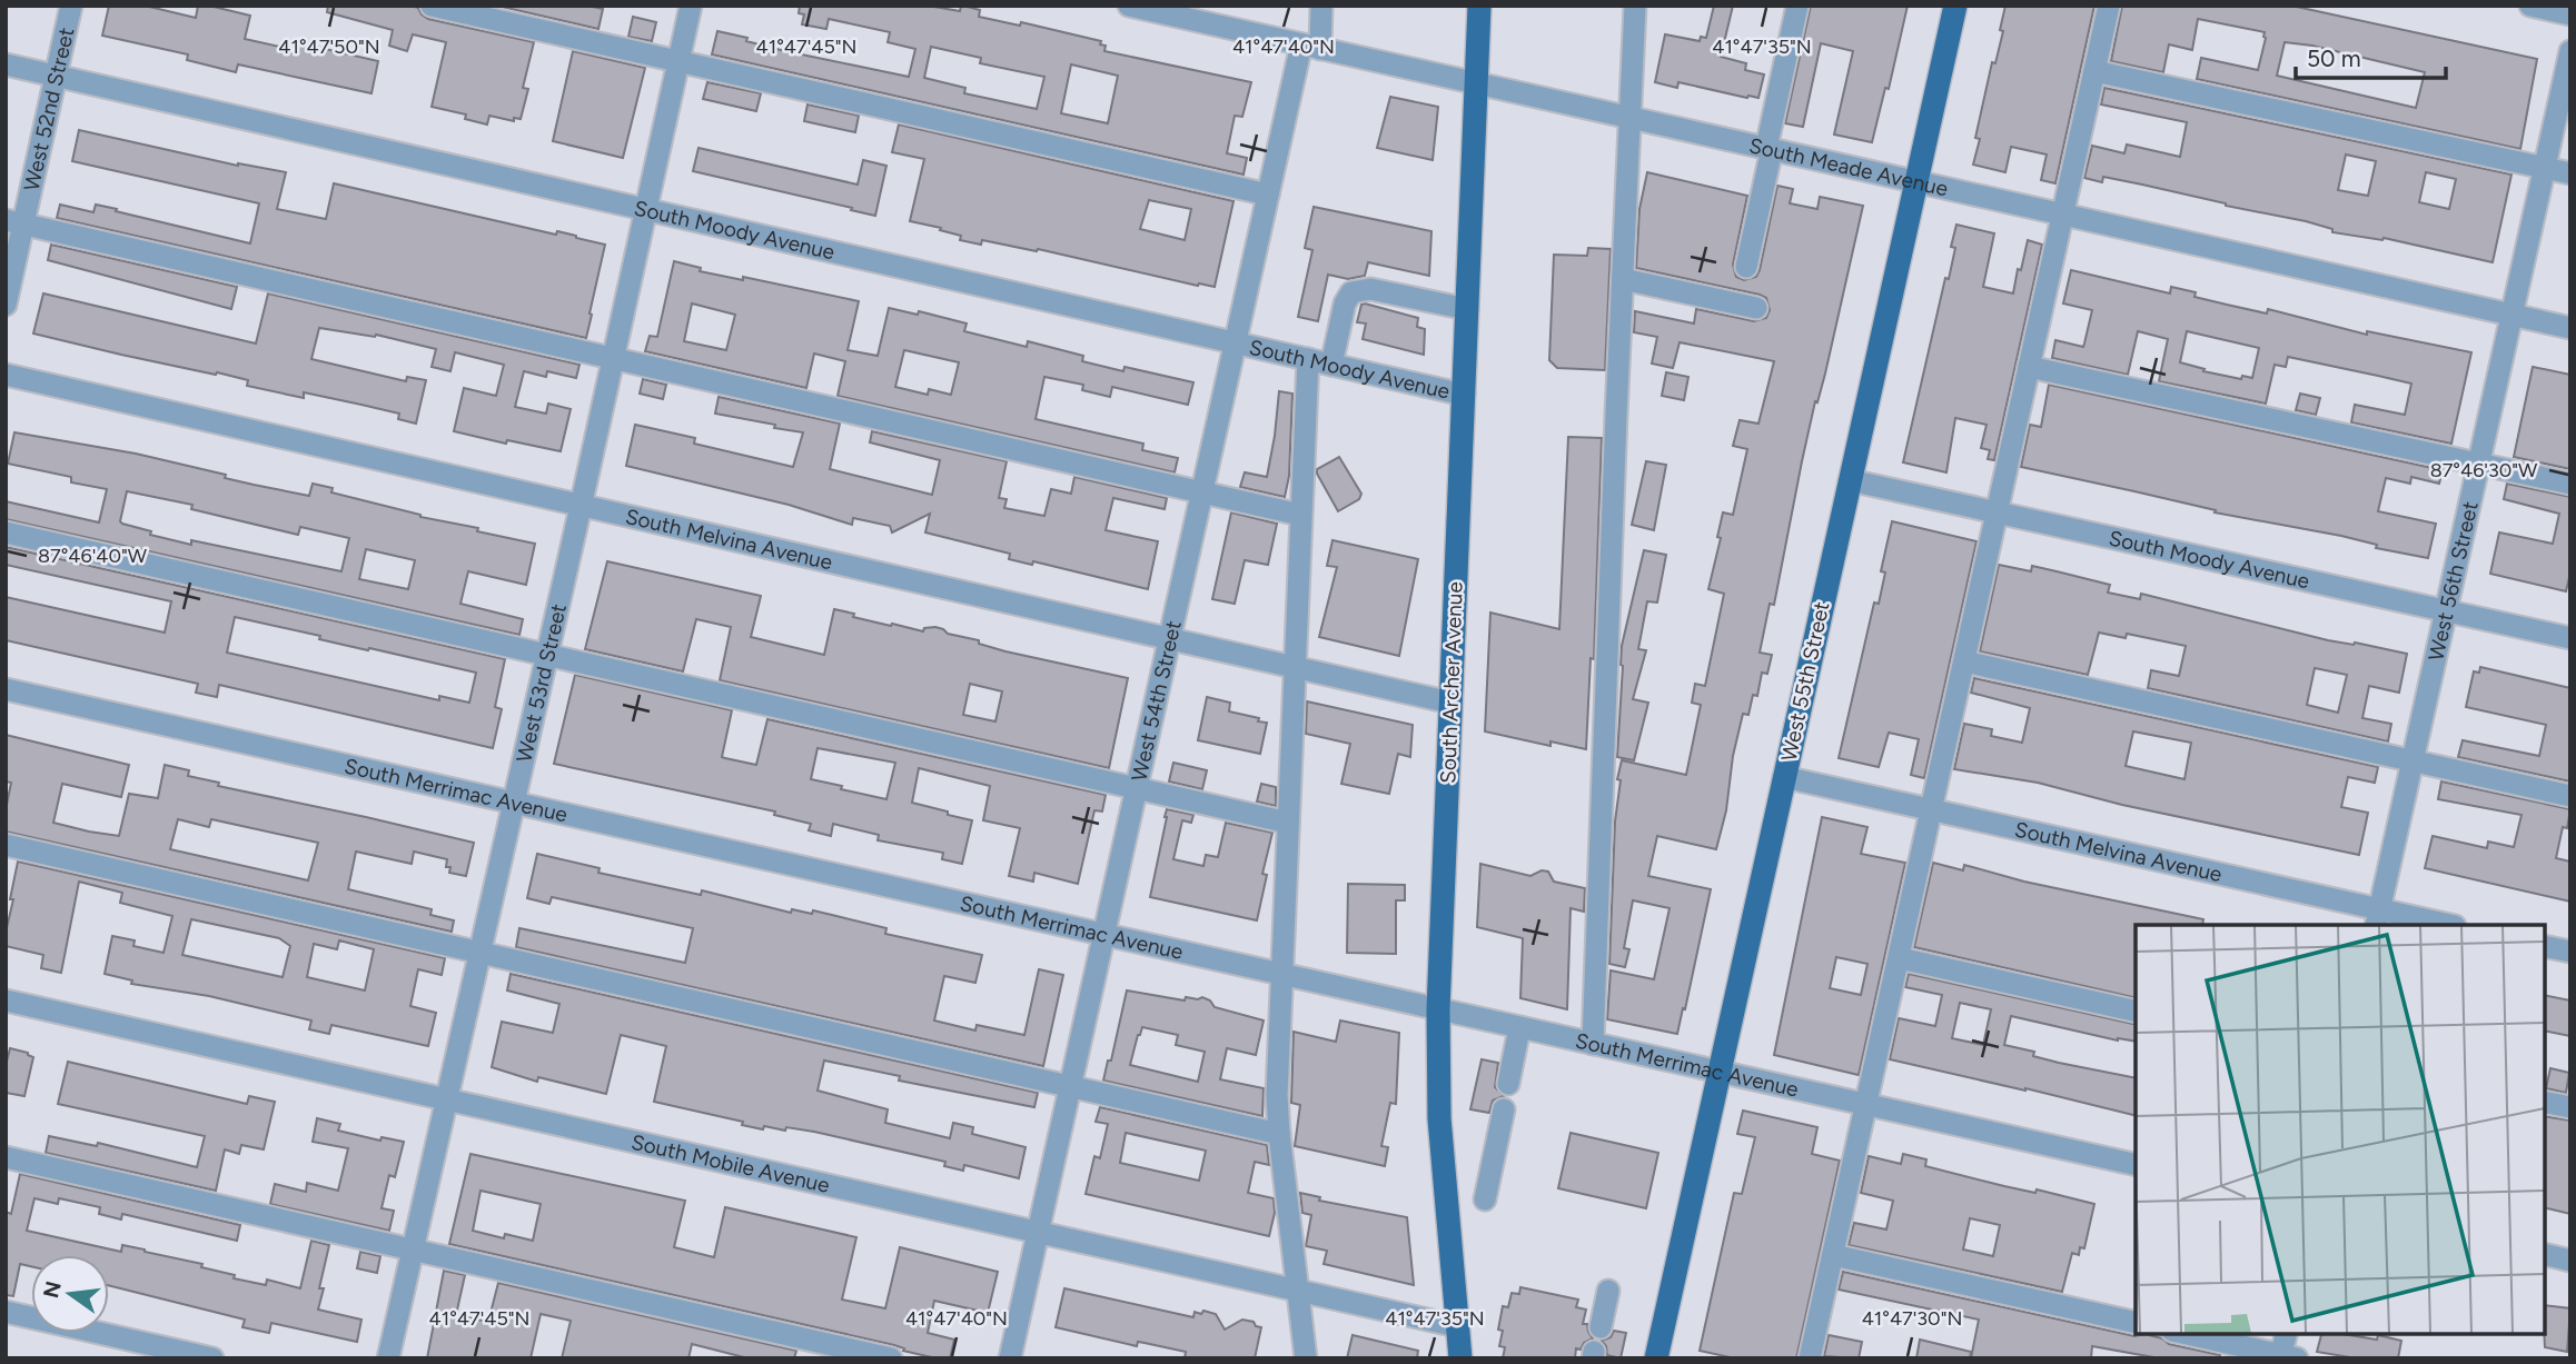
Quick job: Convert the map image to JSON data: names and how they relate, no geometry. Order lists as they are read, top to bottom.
{
  "streets": {
    "main road": ["West 55th Street", "South Archer Avenue"],
    "street": [
      "West 52nd Street",
      "South Meade Avenue",
      "South Moody Avenue",
      "South Melvina Avenue",
      "West 56th Street",
      "West 53rd Street",
      "West 54th Street",
      "South Merrimac Avenue",
      "South Mobile Avenue"
    ]
  },
  "crossings": [
    ["West 52nd Street", "South Moody Avenue"],
    ["South Meade Avenue", "West 56th Street"],
    ["South Meade Avenue", "West 55th Street"],
    ["South Meade Avenue", "South Archer Avenue"],
    ["South Meade Avenue", "West 54th Street"],
    ["South Moody Avenue", "West 56th Street"],
    ["South Moody Avenue", "West 55th Street"],
    ["South Moody Avenue", "West 53rd Street"],
    ["South Moody Avenue", "South Archer Avenue"],
    ["South Moody Avenue", "West 54th Street"],
    ["South Melvina Avenue", "West 56th Street"],
    ["South Melvina Avenue", "West 55th Street"],
    ["South Melvina Avenue", "West 53rd Street"],
    ["South Melvina Avenue", "South Archer Avenue"],
    ["South Melvina Avenue", "West 54th Street"],
    ["West 55th Street", "South Merrimac Avenue"],
    ["West 53rd Street", "South Merrimac Avenue"],
    ["West 53rd Street", "South Mobile Avenue"],
    ["South Archer Avenue", "South Merrimac Avenue"],
    ["South Archer Avenue", "South Mobile Avenue"],
    ["West 54th Street", "South Merrimac Avenue"],
    ["West 54th Street", "South Mobile Avenue"]
  ],
  "scale_bar": "50 m",
  "north": "left",
  "coordinates": [
    "41°47'50\"N",
    "41°47'45\"N",
    "41°47'40\"N",
    "41°47'35\"N",
    "87°46'30\"W",
    "87°46'40\"W",
    "41°47'30\"N"
  ]
}
